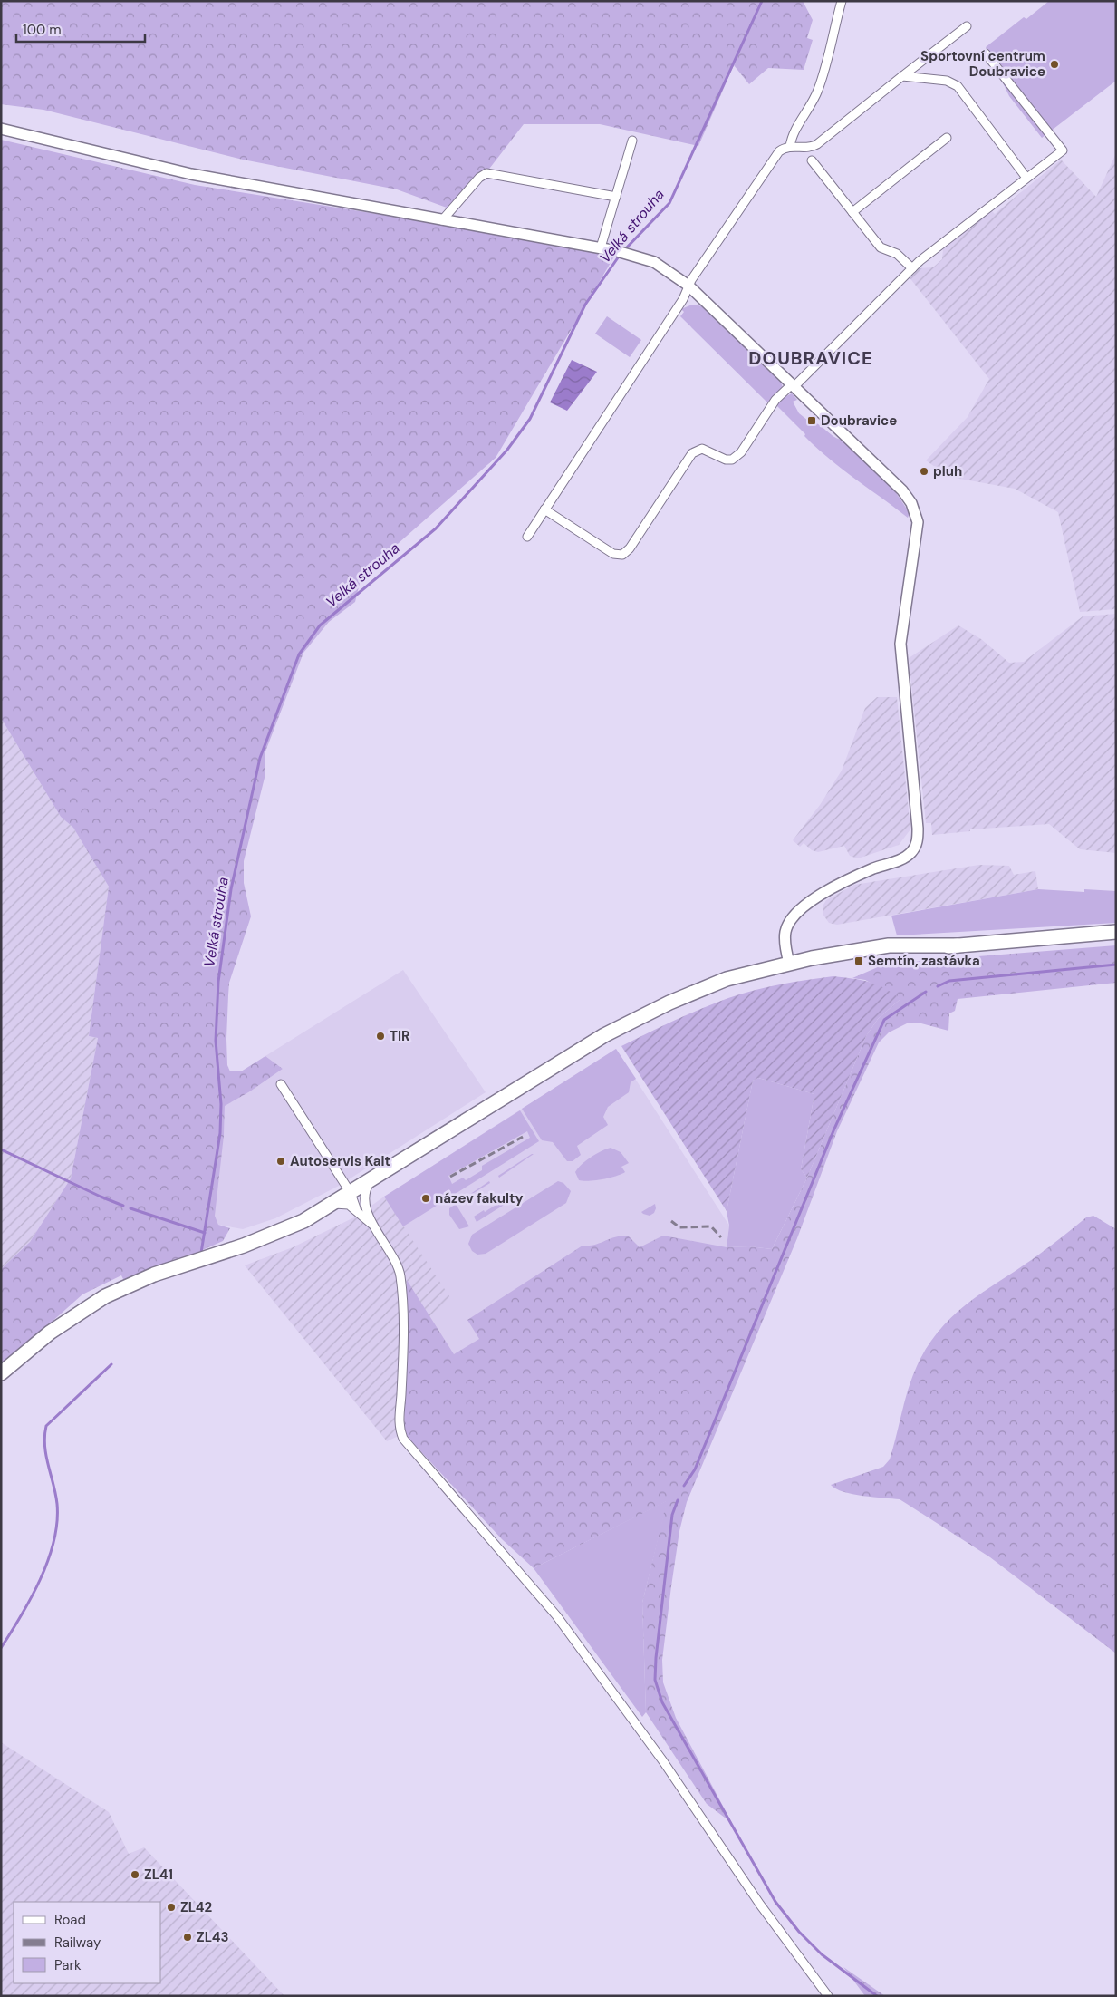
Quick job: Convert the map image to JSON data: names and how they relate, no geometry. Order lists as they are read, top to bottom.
{
  "districts": ["DOUBRAVICE"],
  "water": ["Velká strouha"],
  "places": {
    "other": [
      "Sportovní centrum Doubravice",
      "pluh",
      "TIR",
      "Autoservis Kalt",
      "název fakulty",
      "ZL41",
      "ZL42",
      "ZL43"
    ],
    "transit": ["Doubravice", "Semtín, zastávka"]
  },
  "legend": ["Road", "Railway", "Park"],
  "scale_bar": "100 m"
}
